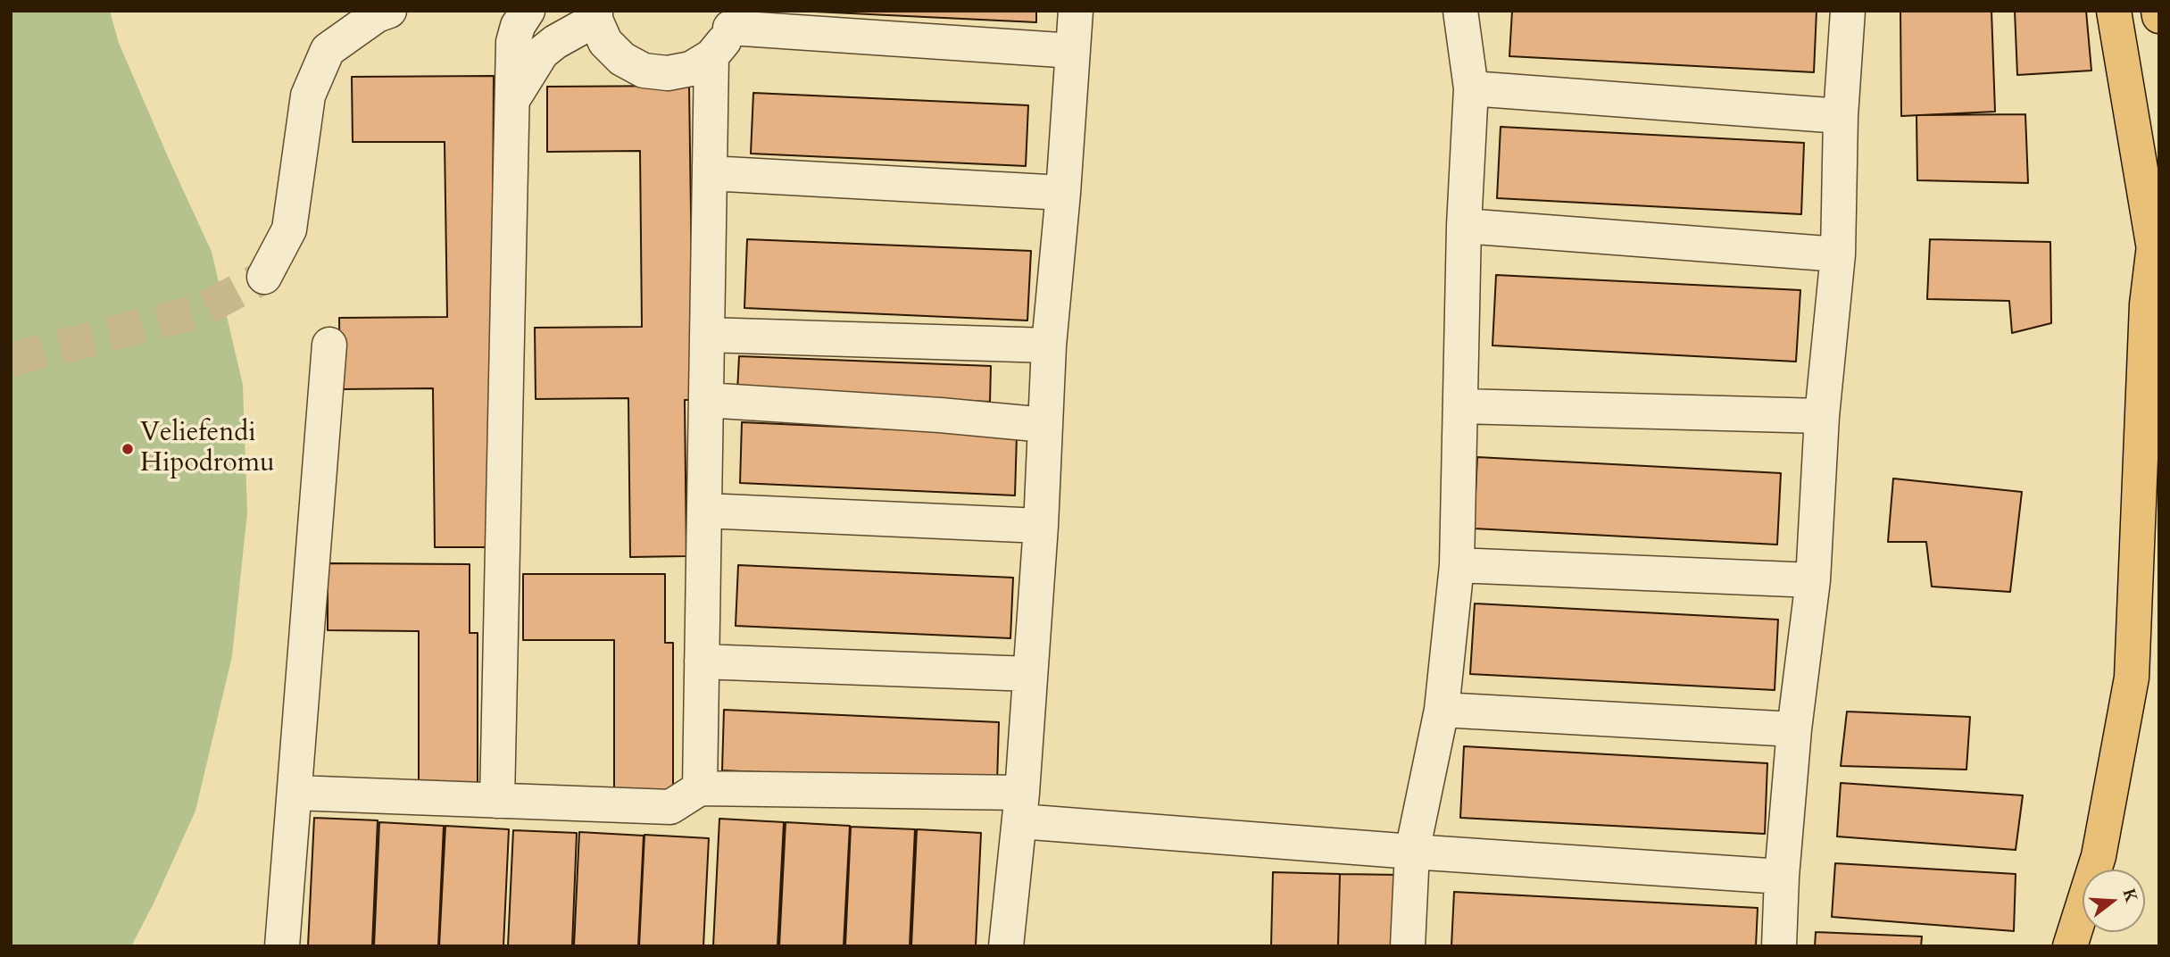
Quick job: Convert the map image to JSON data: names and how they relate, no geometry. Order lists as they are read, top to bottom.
{
  "places": ["Veliefendi Hipodromu"],
  "north": "right"
}
